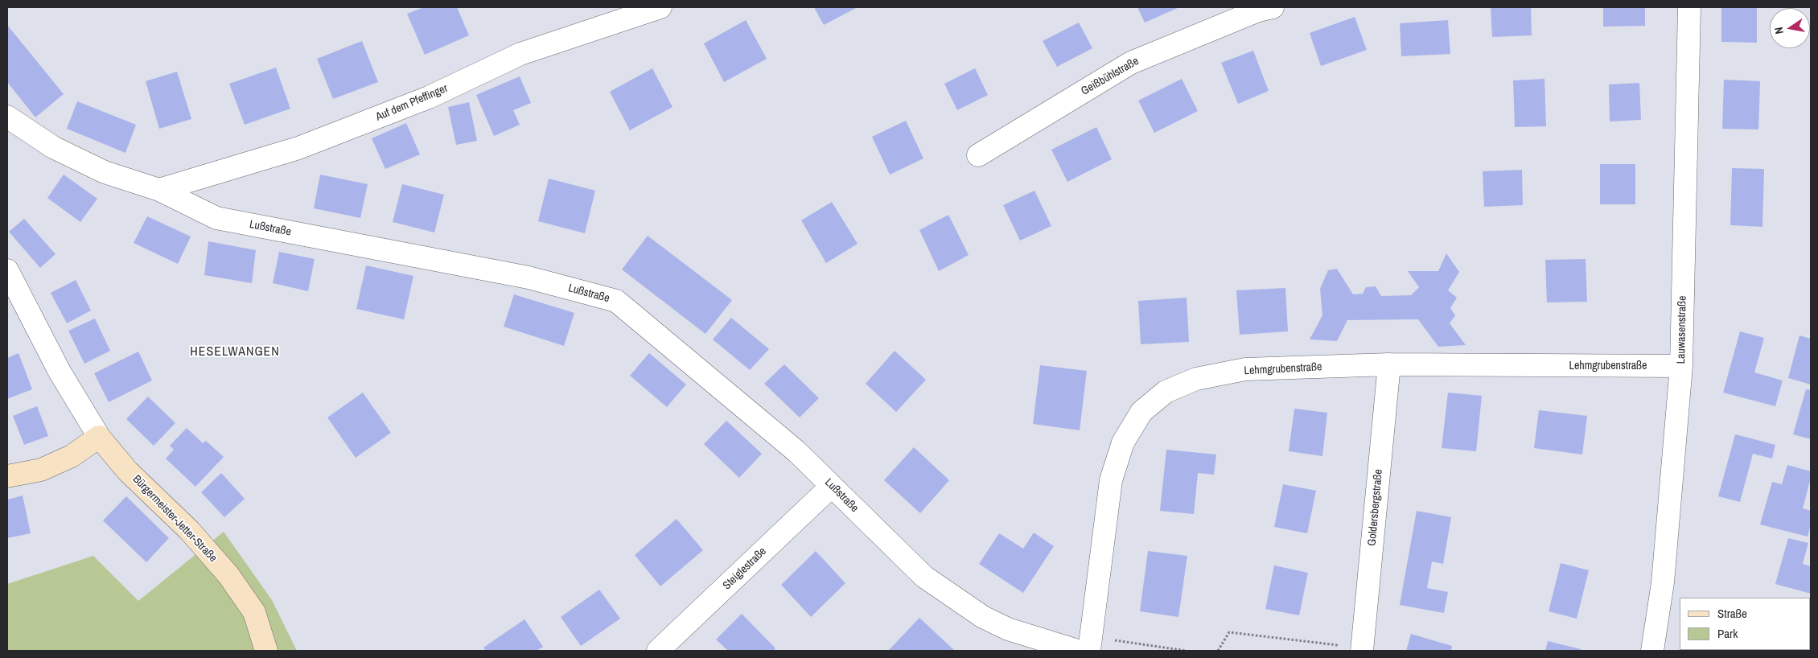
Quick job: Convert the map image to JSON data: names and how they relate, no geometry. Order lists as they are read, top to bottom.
{
  "streets": {
    "street": [
      "Geißbühlstraße",
      "Auf dem Pfeffinger",
      "Lußstraße",
      "Lauwasenstraße",
      "Lehmgrubenstraße",
      "Goldersbergstraße",
      "Bürgermeister-Jetter-Straße",
      "Steiglestraße"
    ]
  },
  "crossings": [
    ["Auf dem Pfeffinger", "Lußstraße"],
    ["Lußstraße", "Lehmgrubenstraße"],
    ["Lußstraße", "Steiglestraße"],
    ["Lauwasenstraße", "Lehmgrubenstraße"],
    ["Lehmgrubenstraße", "Goldersbergstraße"]
  ],
  "districts": ["HESELWANGEN"],
  "legend": ["Straße", "Park"],
  "north": "left"
}
